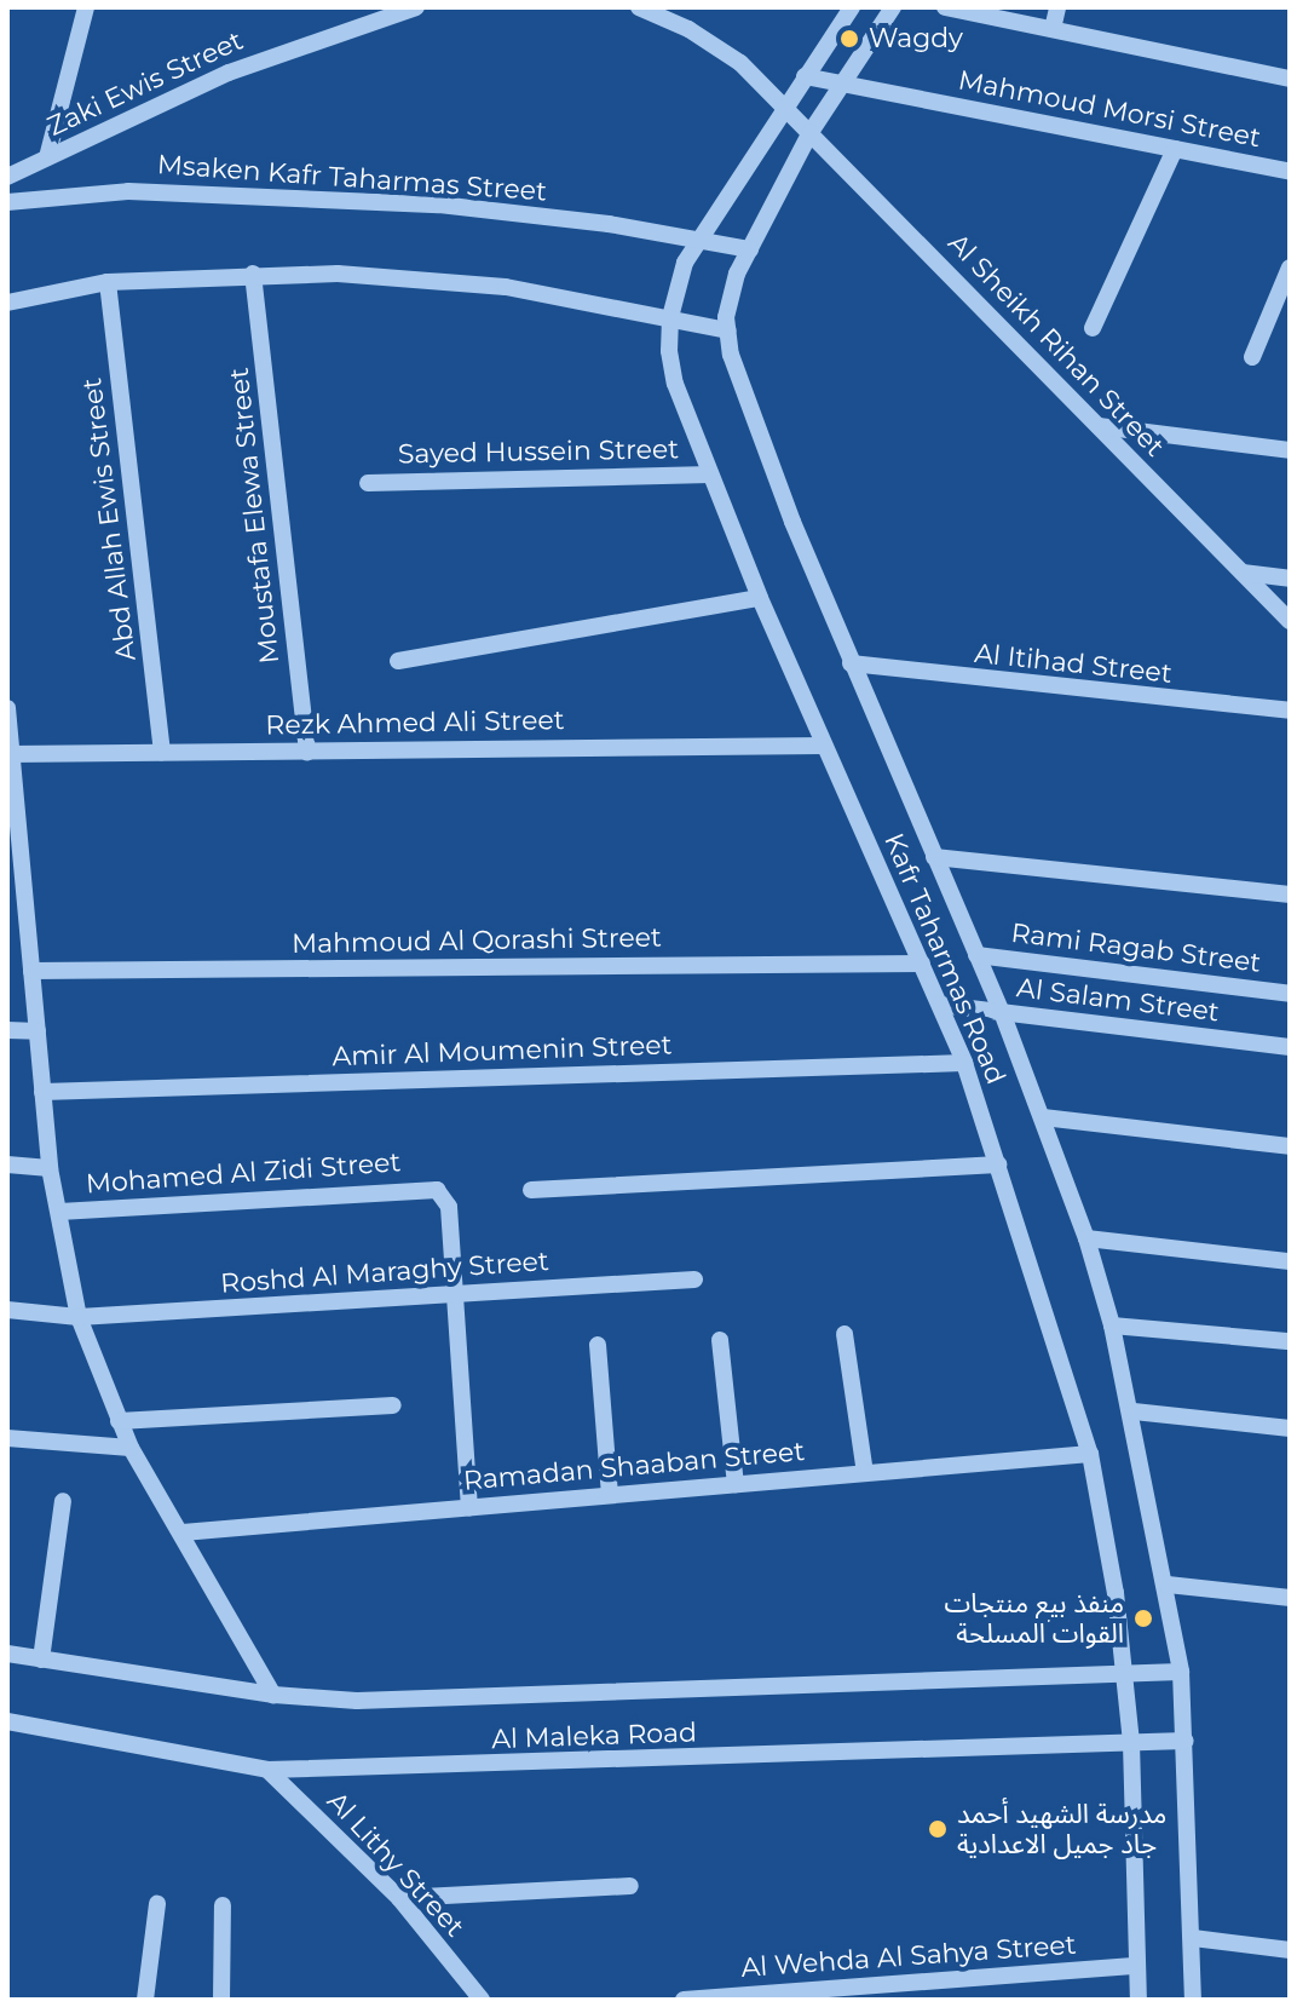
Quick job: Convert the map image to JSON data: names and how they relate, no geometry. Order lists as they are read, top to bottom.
{
  "streets": {
    "street": [
      "Zaki Ewis Street",
      "Mahmoud Morsi Street",
      "Msaken Kafr Taharmas Street",
      "Al Sheikh Rihan Street",
      "Sayed Hussein Street",
      "Moustafa Elewa Street",
      "Abd Allah Ewis Street",
      "Al Itihad Street",
      "Rezk Ahmed Ali Street",
      "Mahmoud Al Qorashi Street",
      "Rami Ragab Street",
      "Kafr Taharmas Road",
      "Al Salam Street",
      "Amir Al Moumenin Street",
      "Mohamed Al Zidi Street",
      "Roshd Al Maraghy Street",
      "Ramadan Shaaban Street",
      "Al Maleka Road",
      "Al Lithy Street",
      "Al Wehda Al Sahya Street"
    ]
  },
  "crossings": [
    ["Mahmoud Morsi Street", "Kafr Taharmas Road"],
    ["Msaken Kafr Taharmas Street", "Kafr Taharmas Road"],
    ["Al Sheikh Rihan Street", "Kafr Taharmas Road"],
    ["Sayed Hussein Street", "Kafr Taharmas Road"],
    ["Moustafa Elewa Street", "Rezk Ahmed Ali Street"],
    ["Abd Allah Ewis Street", "Rezk Ahmed Ali Street"],
    ["Al Itihad Street", "Kafr Taharmas Road"],
    ["Rezk Ahmed Ali Street", "Kafr Taharmas Road"],
    ["Mahmoud Al Qorashi Street", "Kafr Taharmas Road"],
    ["Rami Ragab Street", "Kafr Taharmas Road"],
    ["Kafr Taharmas Road", "Al Salam Street"],
    ["Kafr Taharmas Road", "Amir Al Moumenin Street"],
    ["Kafr Taharmas Road", "Ramadan Shaaban Street"],
    ["Kafr Taharmas Road", "Al Maleka Road"],
    ["Kafr Taharmas Road", "Al Wehda Al Sahya Street"],
    ["Mohamed Al Zidi Street", "Roshd Al Maraghy Street"],
    ["Al Maleka Road", "Al Lithy Street"]
  ],
  "places": ["Wagdy", "منفذ بيع منتجات القوات المسلحة", "مدرسة الشهيد أحمد جاد جميل الاعدادية"]
}
